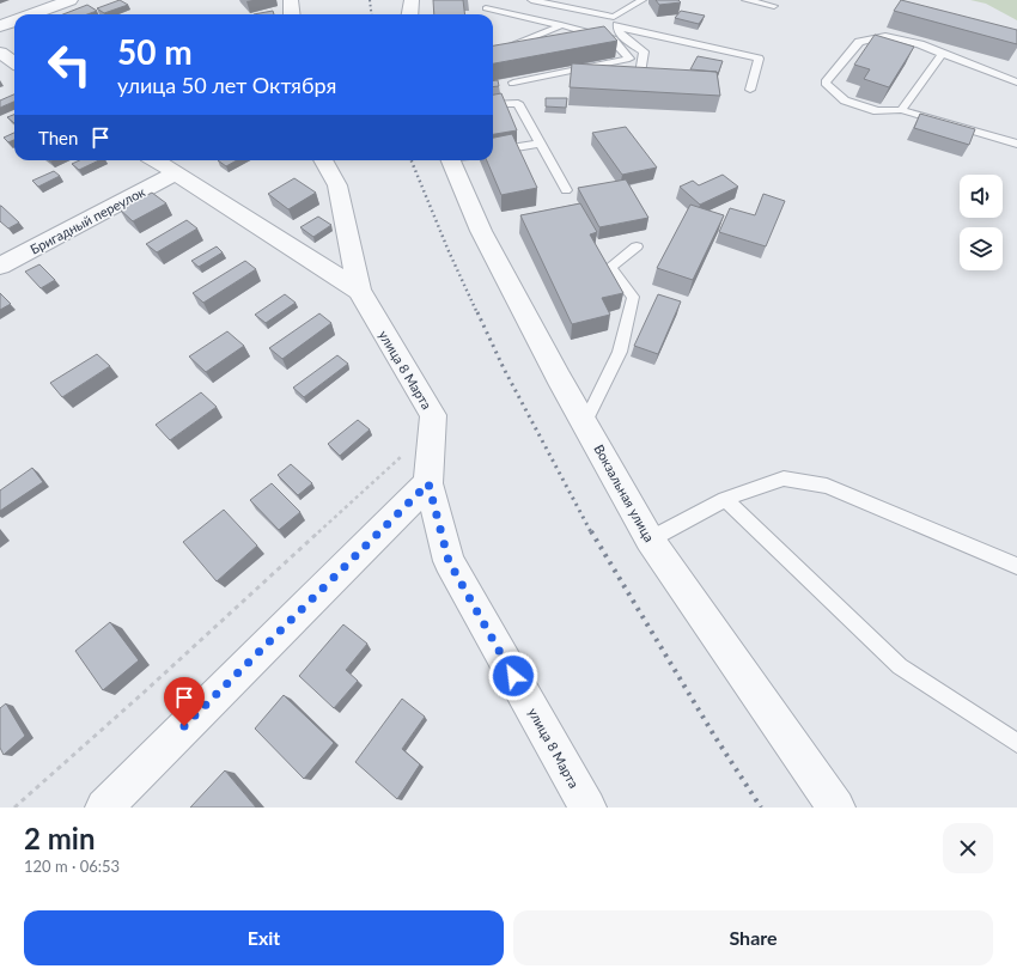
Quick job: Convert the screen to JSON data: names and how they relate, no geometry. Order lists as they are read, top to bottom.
{
  "streets": {
    "street": ["Бригадный переулок", "улица 8 Марта", "Вокзальная улица"]
  },
  "crossings": [
    ["Бригадный переулок", "улица 8 Марта"]
  ],
  "page": {
    "turn": ["50 m", "улица 50 лет Октября"],
    "then": "Then",
    "heading": ["2 min", "120 m · 06:53"],
    "buttons": ["Exit", "Share"]
  }
}
